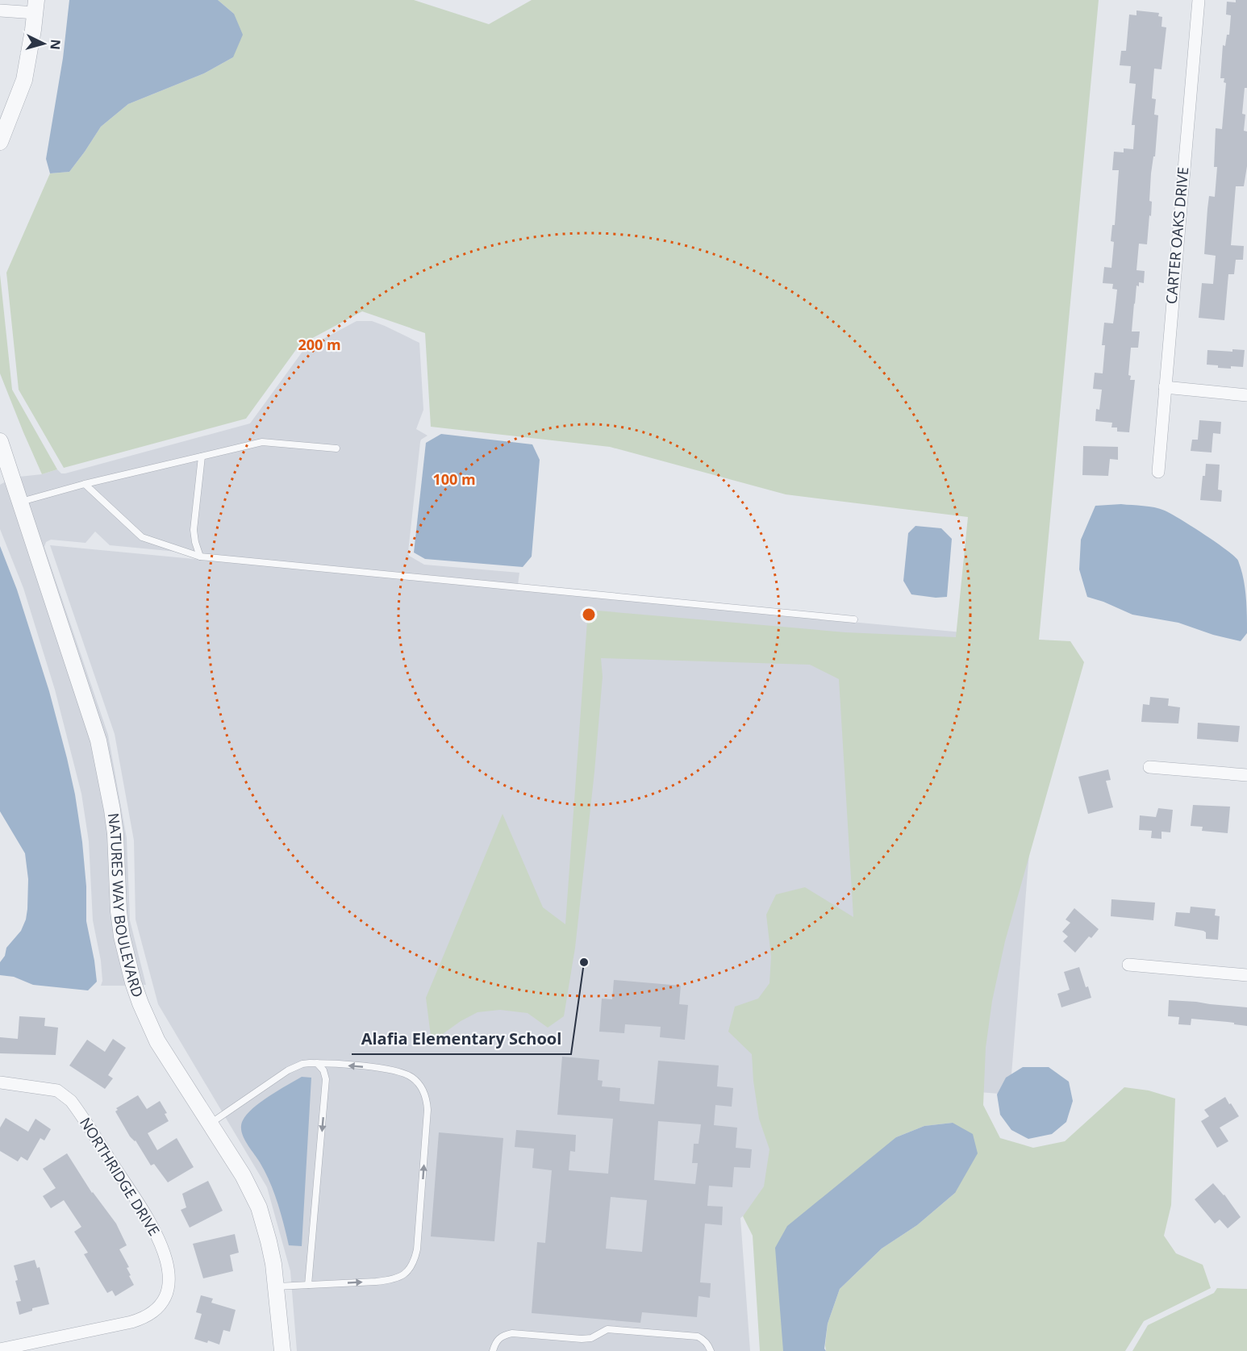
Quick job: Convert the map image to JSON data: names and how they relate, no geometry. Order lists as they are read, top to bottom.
{
  "streets": {
    "street": ["CARTER OAKS DRIVE", "NATURES WAY BOULEVARD", "NORTHRIDGE DRIVE"]
  },
  "places": ["Alafia Elementary School"],
  "north": "right",
  "rings": ["200 m", "100 m"]
}
